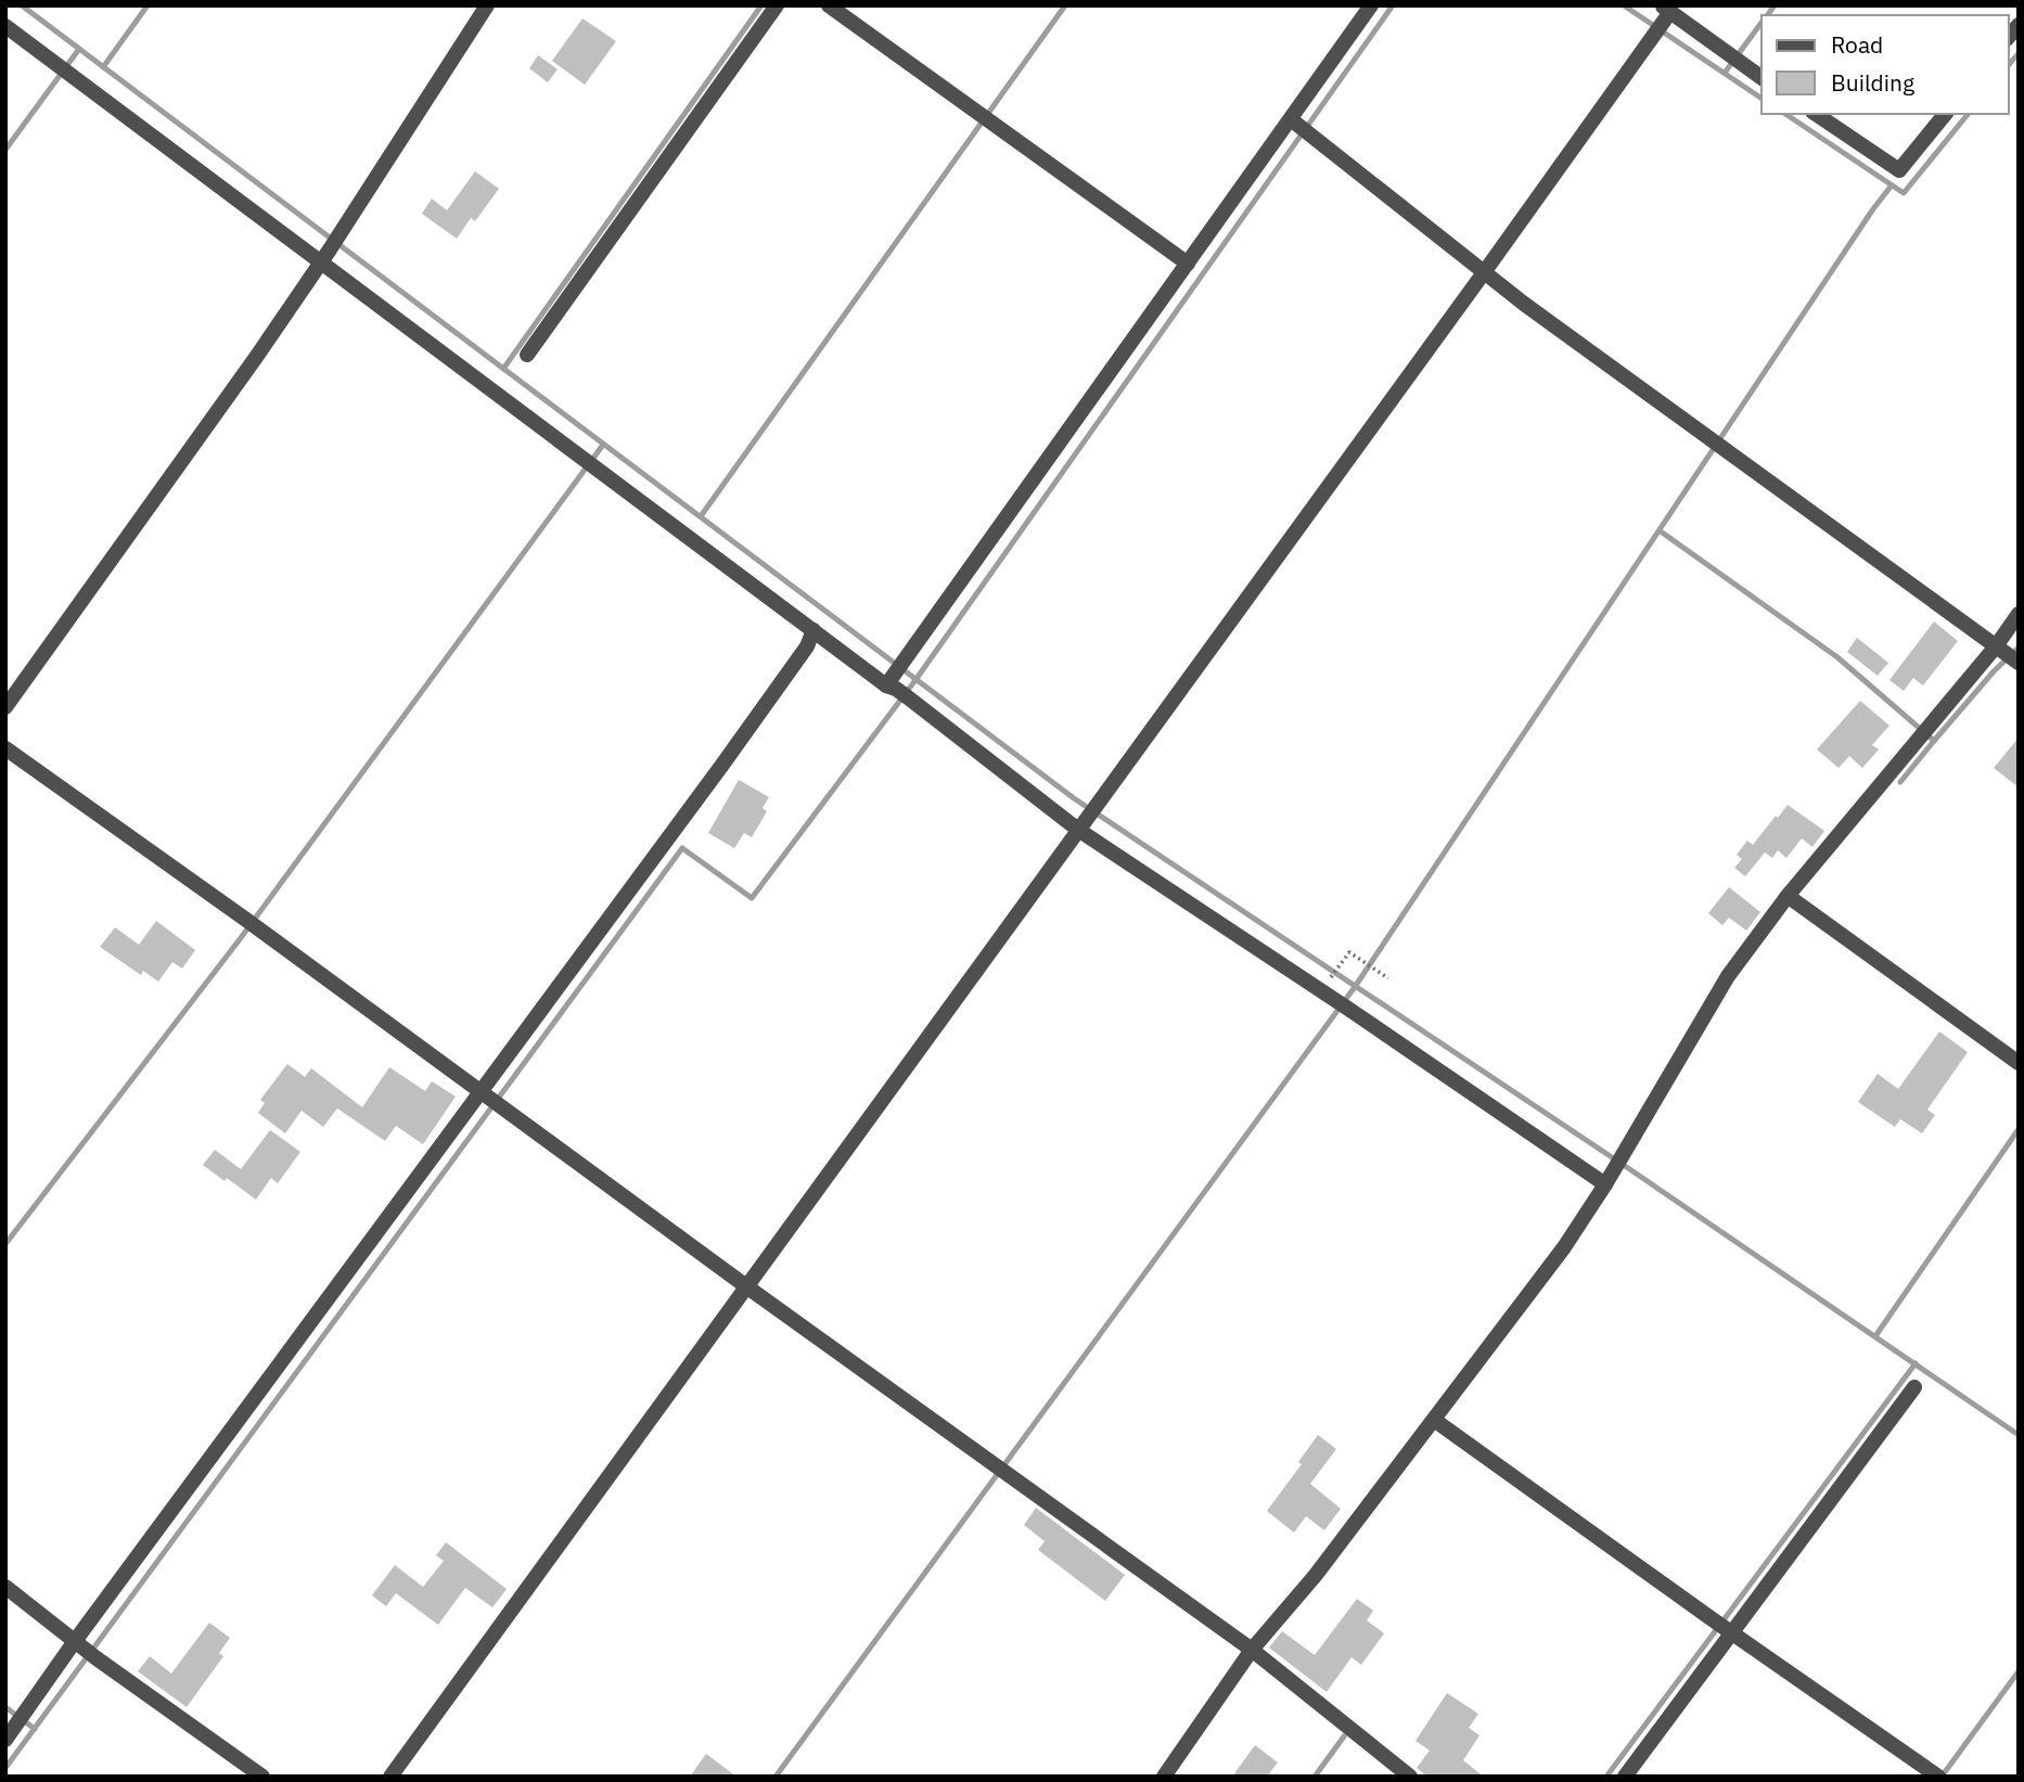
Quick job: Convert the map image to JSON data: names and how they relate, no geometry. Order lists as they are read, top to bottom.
{
  "legend": ["Road", "Building"]
}
